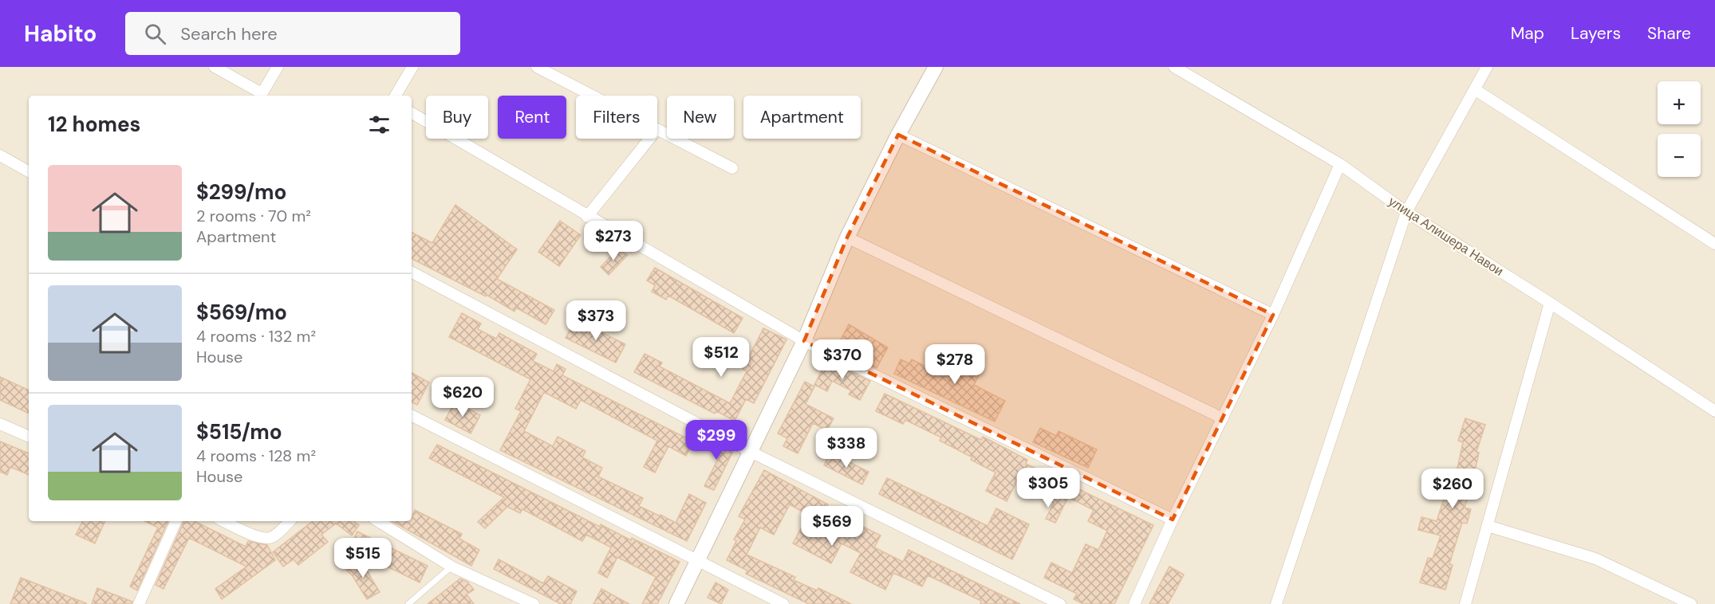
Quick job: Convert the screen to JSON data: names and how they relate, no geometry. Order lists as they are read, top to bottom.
{
  "streets": {
    "street": ["улица Алишера Навои"]
  },
  "page": {
    "header": "Habito",
    "search": "Search here",
    "nav": ["Map", "Layers", "Share"],
    "map_buttons": ["+", "−"],
    "chip": [
      "Buy",
      "Rent",
      "Filters",
      "New",
      "Apartment"
    ],
    "heading": "12 homes",
    "list": [
      {
        "name": "$299/mo",
        "note": "2 rooms · 70 m² · Apartment"
      },
      {
        "name": "$569/mo",
        "note": "4 rooms · 132 m² · House"
      },
      {
        "name": "$515/mo",
        "note": "4 rooms · 128 m² · House"
      }
    ],
    "price": [
      "$273",
      "$373",
      "$512",
      "$370",
      "$278",
      "$620",
      "$299",
      "$338",
      "$305",
      "$260",
      "$569",
      "$515"
    ]
  }
}
